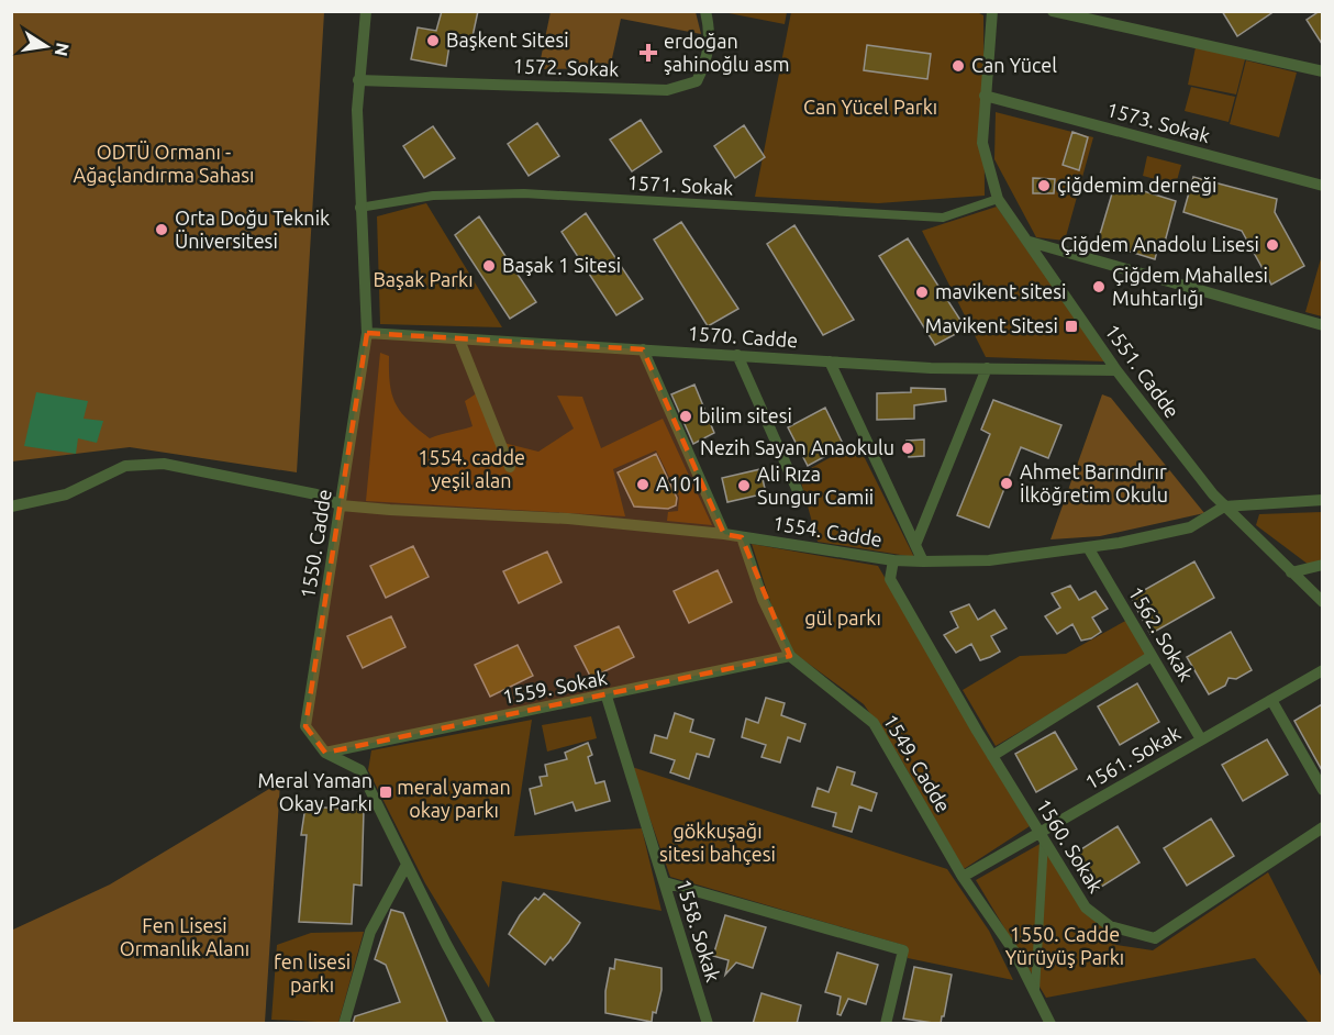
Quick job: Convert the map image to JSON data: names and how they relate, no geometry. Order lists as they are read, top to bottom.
{
  "streets": {
    "street": [
      "1572. Sokak",
      "1573. Sokak",
      "1571. Sokak",
      "1570. Cadde",
      "1551. Cadde",
      "1554. Cadde",
      "1550. Cadde",
      "1562. Sokak",
      "1559. Sokak",
      "1561. Sokak",
      "1549. Cadde",
      "1560. Sokak",
      "1558. Sokak"
    ]
  },
  "crossings": [
    ["1572. Sokak", "1550. Cadde"],
    ["1573. Sokak", "1551. Cadde"],
    ["1571. Sokak", "1551. Cadde"],
    ["1571. Sokak", "1550. Cadde"],
    ["1570. Cadde", "1551. Cadde"],
    ["1570. Cadde", "1550. Cadde"],
    ["1551. Cadde", "1554. Cadde"],
    ["1554. Cadde", "1550. Cadde"],
    ["1554. Cadde", "1562. Sokak"],
    ["1554. Cadde", "1549. Cadde"],
    ["1554. Cadde", "1560. Sokak"],
    ["1550. Cadde", "1559. Sokak"],
    ["1562. Sokak", "1561. Sokak"],
    ["1559. Sokak", "1549. Cadde"],
    ["1559. Sokak", "1558. Sokak"],
    ["1561. Sokak", "1549. Cadde"],
    ["1561. Sokak", "1560. Sokak"]
  ],
  "parks": [
    "Can Yücel Parkı",
    "ODTÜ Ormanı - Ağaçlandırma Sahası",
    "Başak Parkı",
    "1554. cadde yeşil alan",
    "gül parkı",
    "meral yaman okay parkı",
    "gökkuşağı sitesi bahçesi",
    "Fen Lisesi Ormanlık Alanı",
    "1550. Cadde Yürüyüş Parkı",
    "fen lisesi parkı"
  ],
  "places": {
    "other": [
      "Başkent Sitesi",
      "Can Yücel",
      "çiğdemim derneği",
      "Orta Doğu Teknik Üniversitesi",
      "Çiğdem Anadolu Lisesi",
      "Başak 1 Sitesi",
      "Çiğdem Mahallesi Muhtarlığı",
      "mavikent sitesi",
      "bilim sitesi",
      "Nezih Sayan Anaokulu",
      "Ahmet Barındırır İlköğretim Okulu",
      "A101",
      "Ali Rıza Sungur Camii"
    ],
    "health": ["erdoğan şahinoğlu asm"],
    "transit": ["Mavikent Sitesi", "Meral Yaman Okay Parkı"]
  },
  "north": "right"
}
